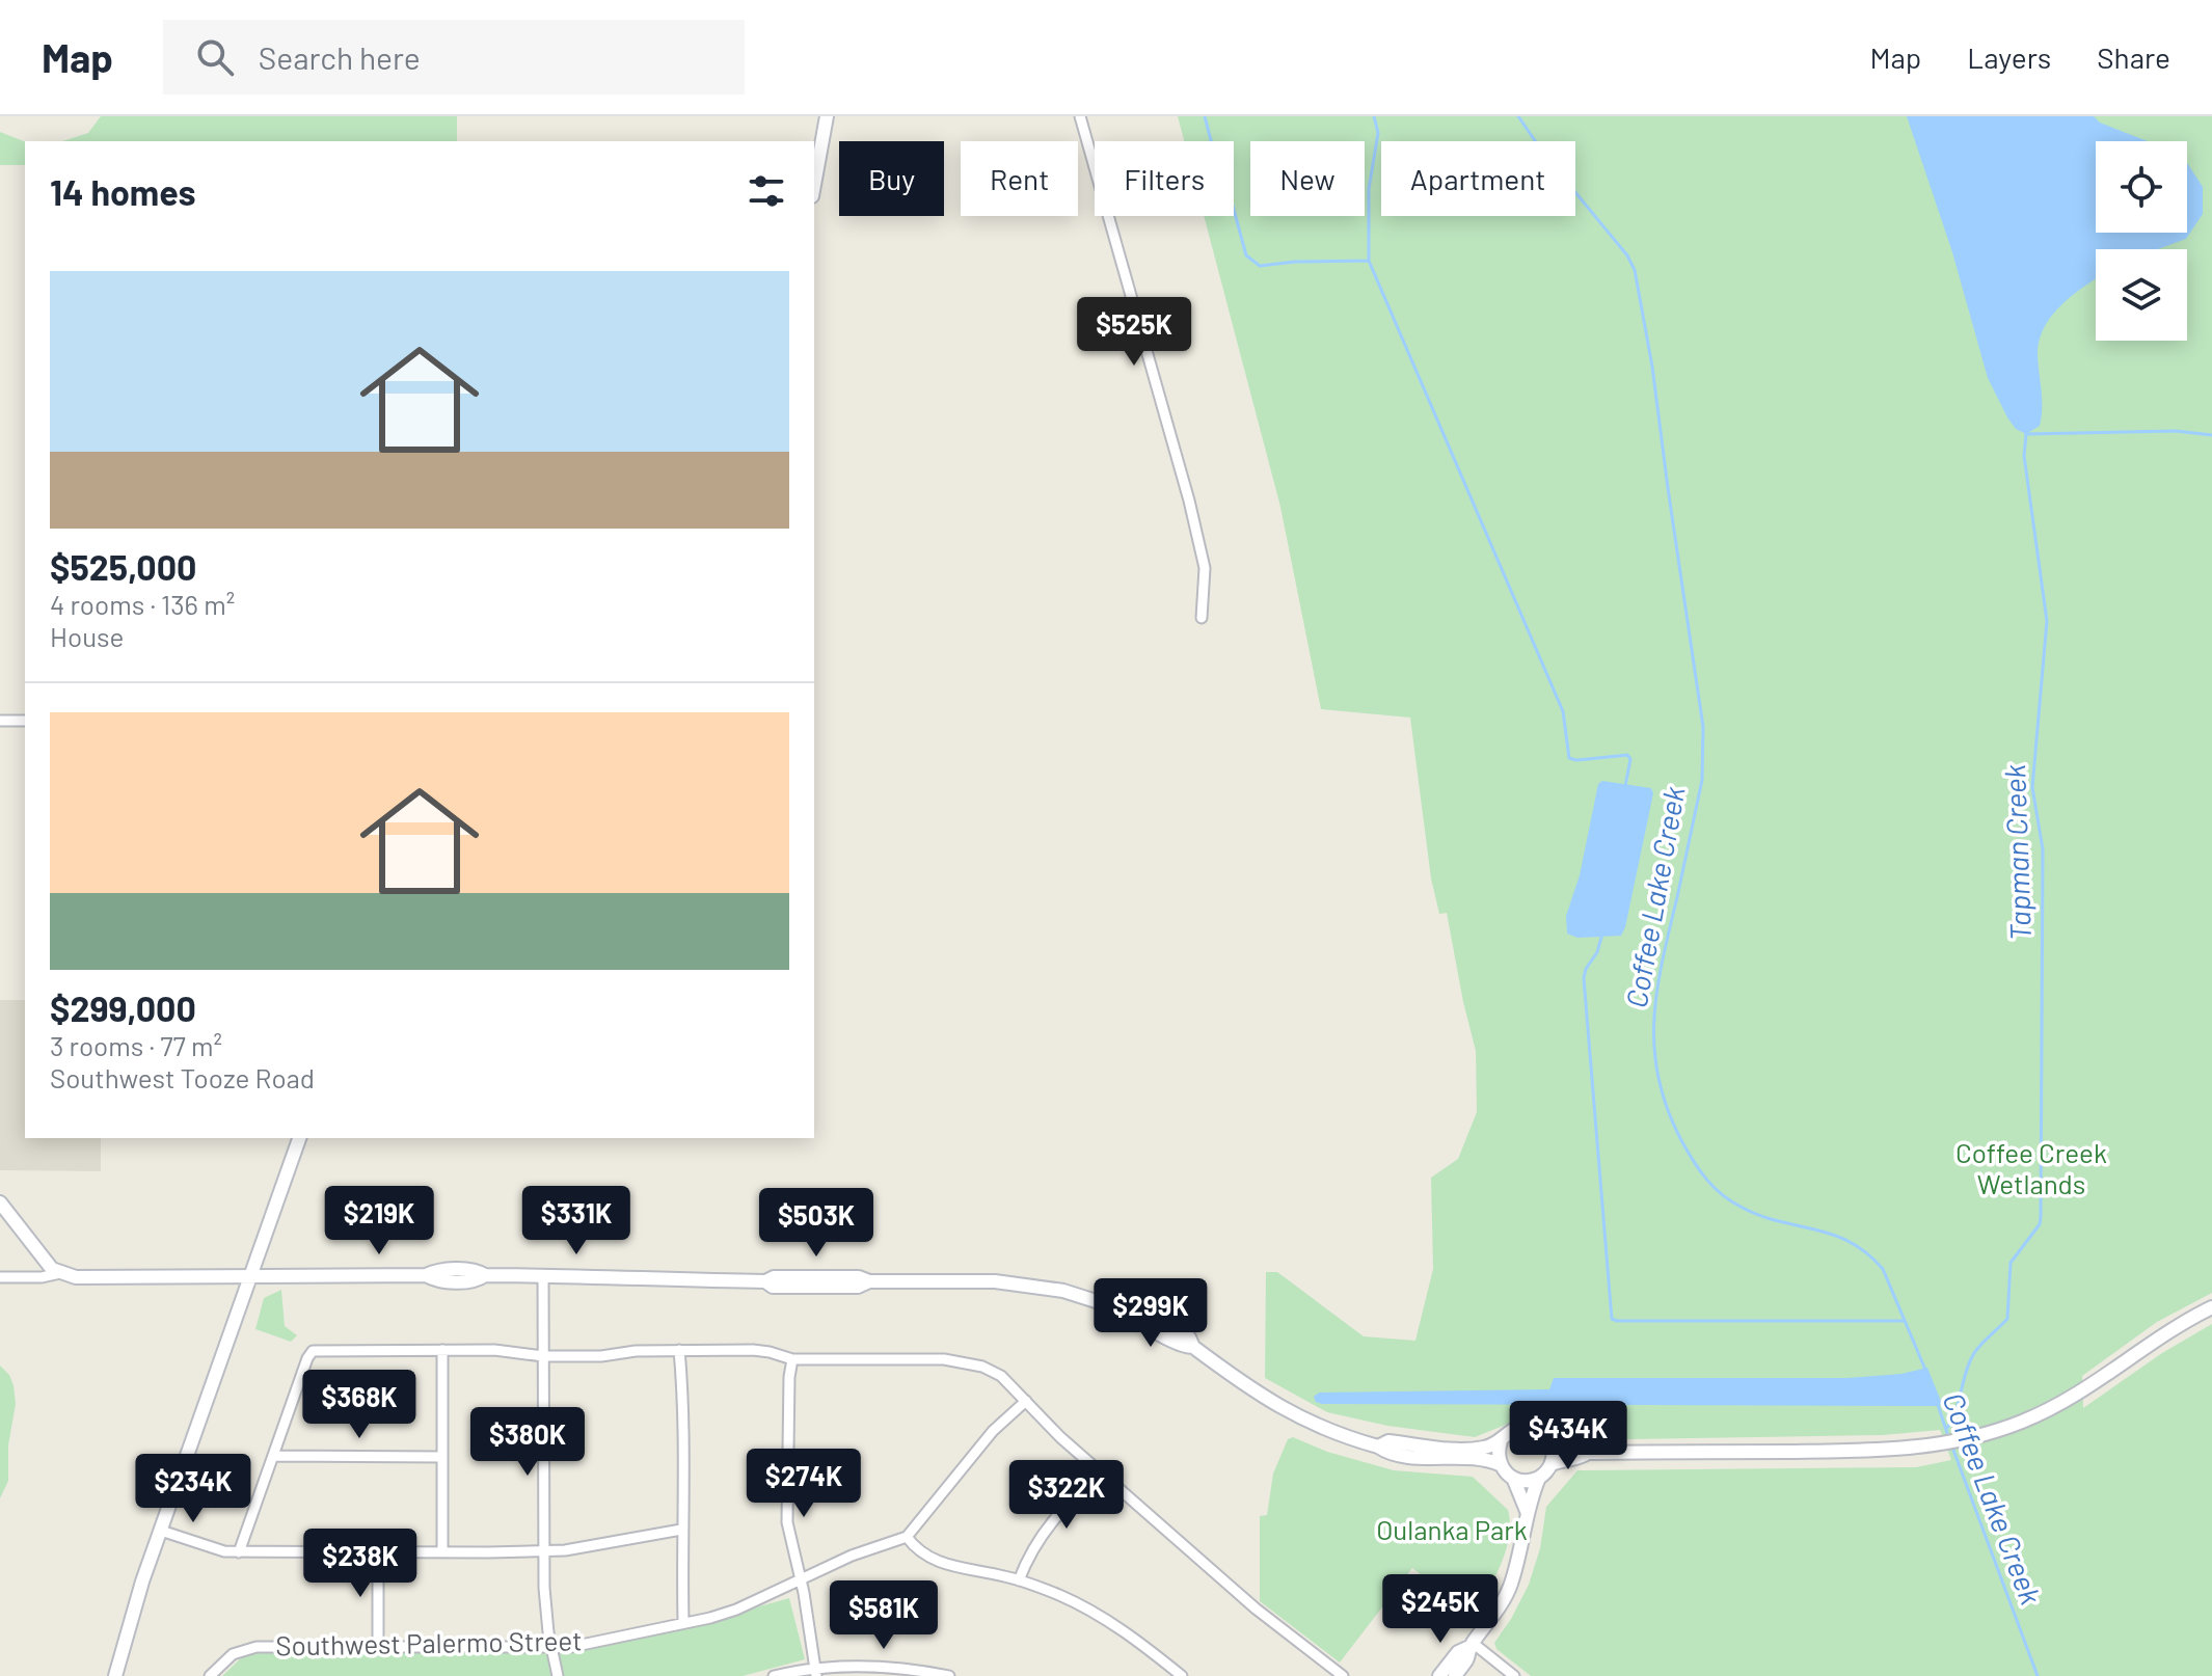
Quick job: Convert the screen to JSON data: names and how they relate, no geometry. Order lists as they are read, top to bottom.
{
  "streets": {
    "street": ["Southwest Palermo Street"]
  },
  "water": ["Tapman Creek", "Coffee Lake Creek"],
  "parks": ["Coffee Creek Wetlands", "Oulanka Park"],
  "page": {
    "header": "Map",
    "search": "Search here",
    "nav": ["Map", "Layers", "Share"],
    "chip": [
      "Buy",
      "Rent",
      "Filters",
      "New",
      "Apartment"
    ],
    "heading": "14 homes",
    "list": [
      {
        "name": "$525,000",
        "note": "4 rooms · 136 m² · House"
      },
      {
        "name": "$299,000",
        "note": "3 rooms · 77 m² · Southwest Tooze Road"
      }
    ],
    "price": [
      "$525K",
      "$219K",
      "$331K",
      "$503K",
      "$299K",
      "$368K",
      "$434K",
      "$380K",
      "$274K",
      "$234K",
      "$322K",
      "$238K",
      "$245K",
      "$581K"
    ]
  }
}
